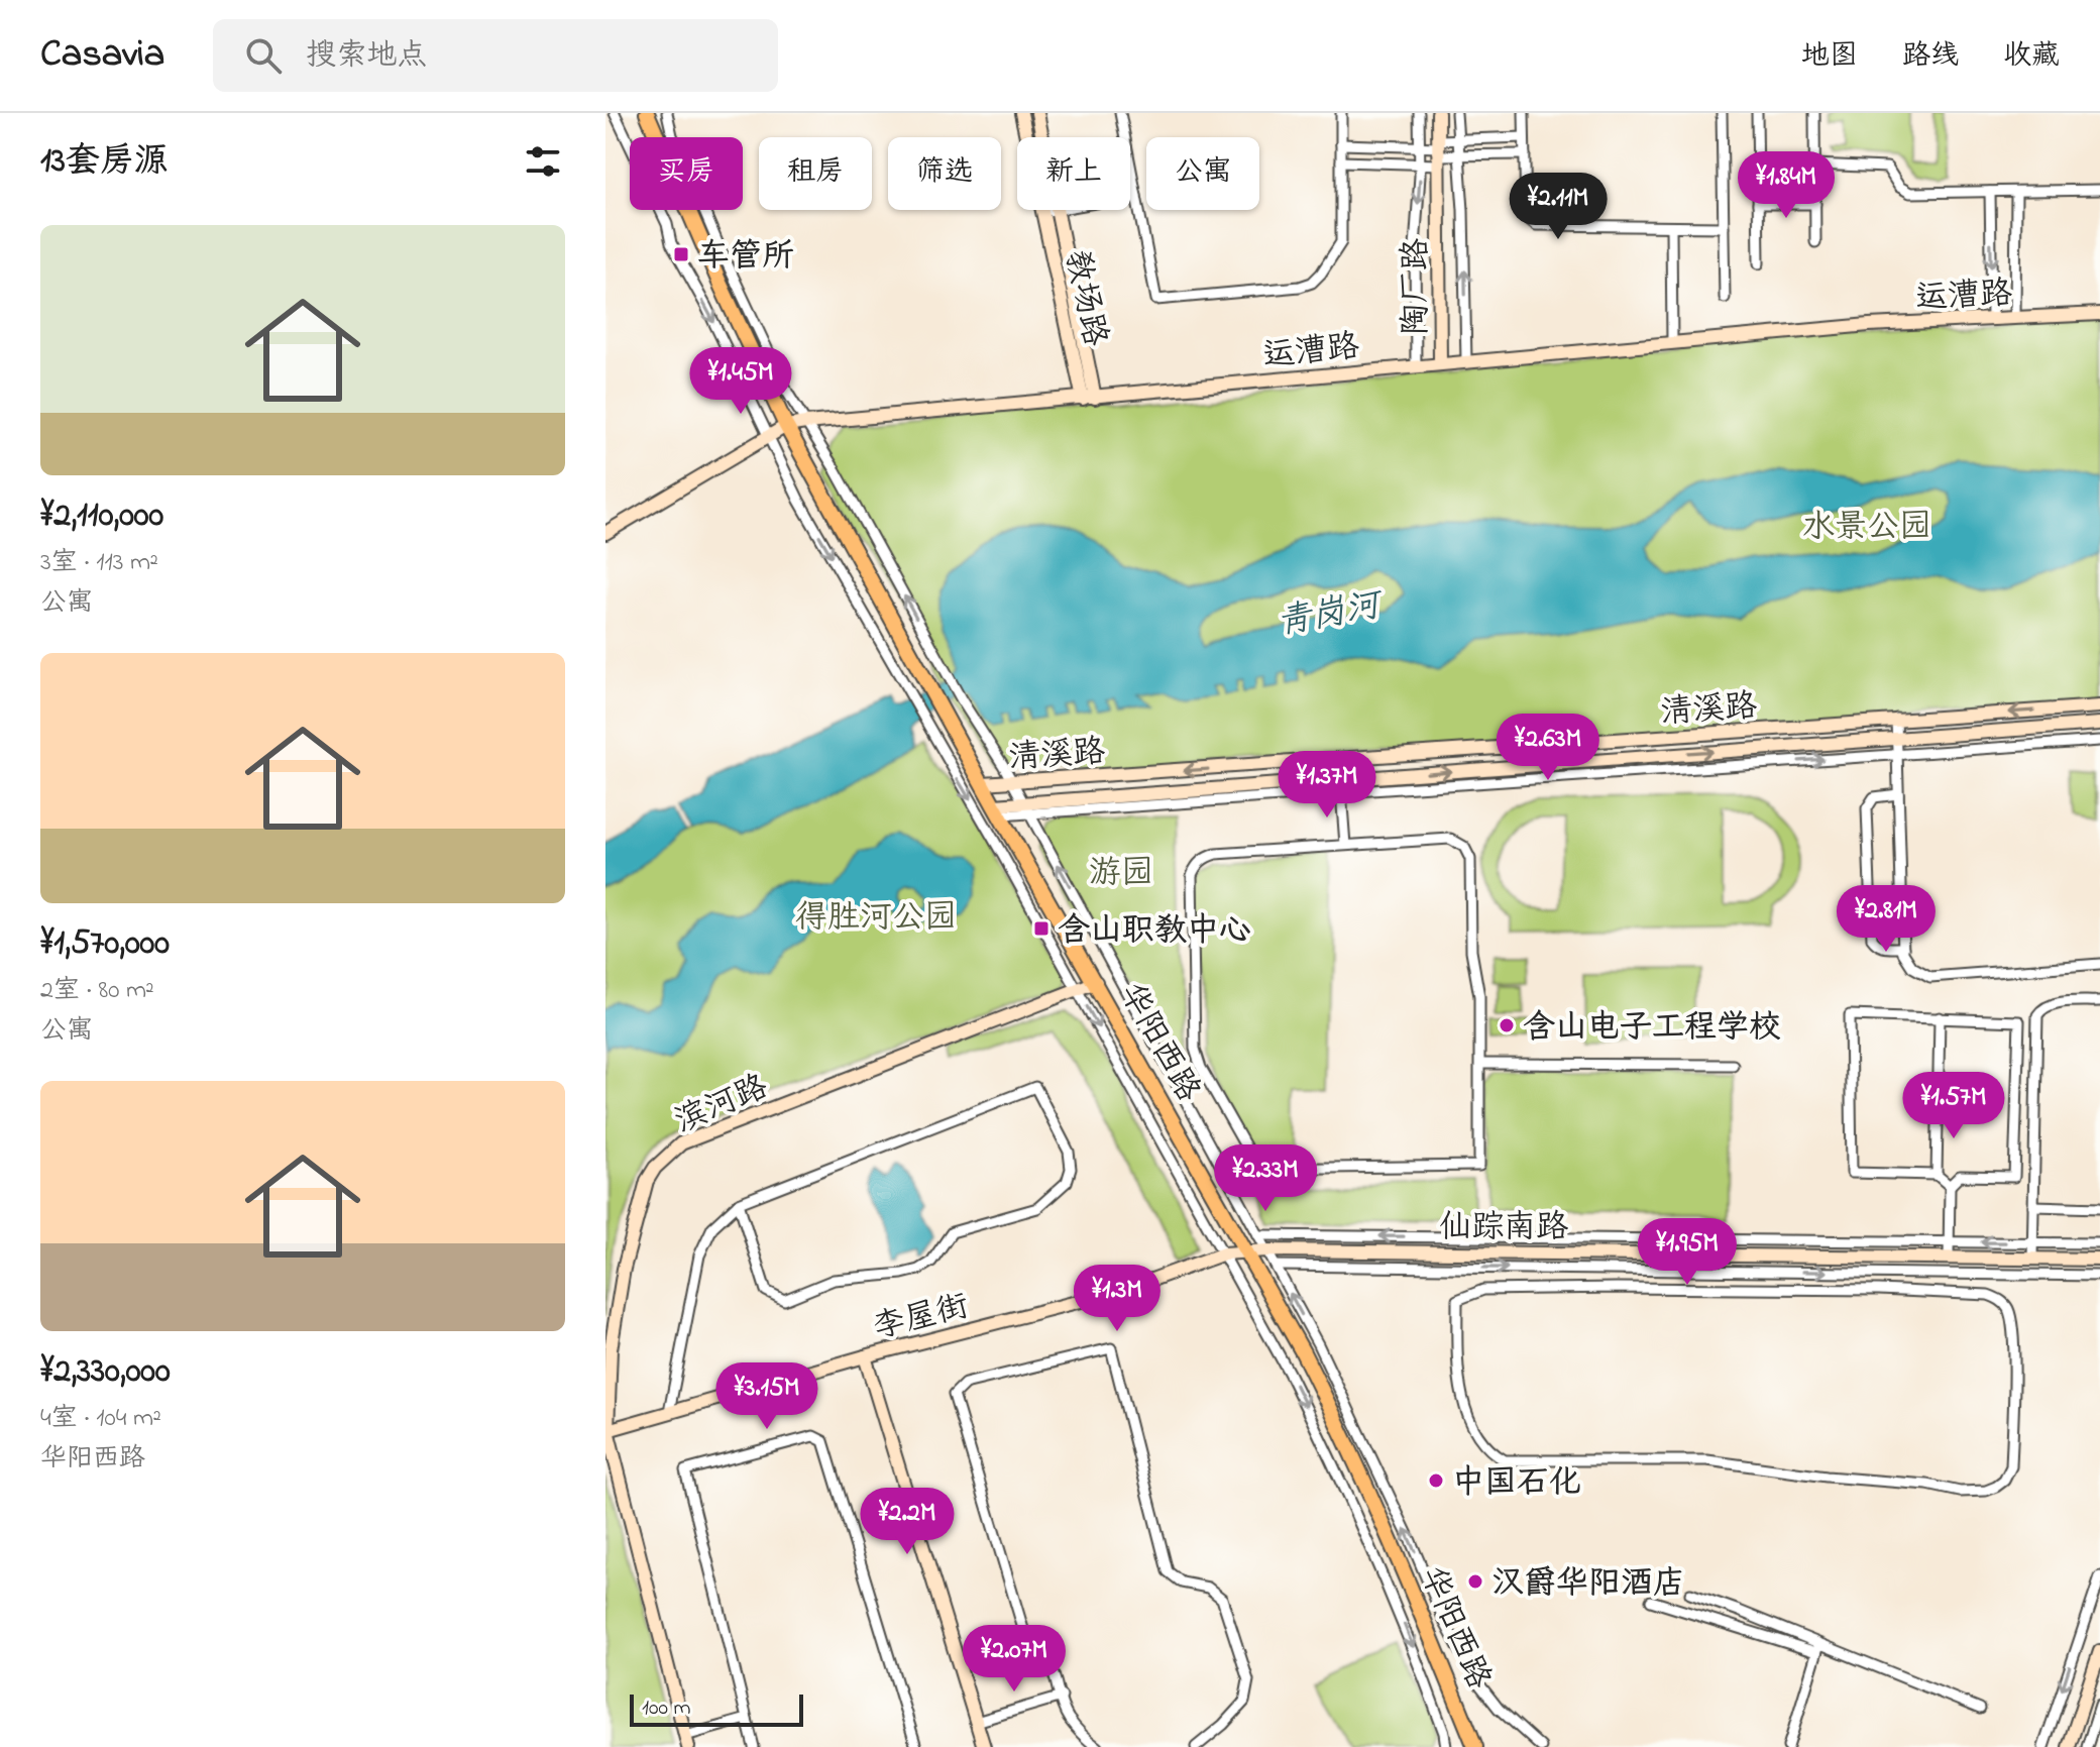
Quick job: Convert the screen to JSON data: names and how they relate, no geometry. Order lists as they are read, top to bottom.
{
  "streets": {
    "main road": [
      "陶厂路",
      "运漕路",
      "教场路",
      "清溪路",
      "华阳西路",
      "滨河路",
      "仙踪南路",
      "李屋街"
    ]
  },
  "crossings": [
    ["陶厂路", "运漕路"],
    ["运漕路", "教场路"],
    ["运漕路", "华阳西路"],
    ["清溪路", "华阳西路"],
    ["华阳西路", "滨河路"],
    ["华阳西路", "仙踪南路"],
    ["华阳西路", "李屋街"],
    ["滨河路", "李屋街"],
    ["仙踪南路", "李屋街"]
  ],
  "water": ["青岗河"],
  "parks": ["水景公园", "游园", "得胜河公园"],
  "places": {
    "transit": ["车管所", "含山职教中心"],
    "other": ["含山电子工程学校", "中国石化", "汉爵华阳酒店"]
  },
  "scale_bar": "100 m",
  "page": {
    "header": "Casavia",
    "search": "搜索地点",
    "nav": ["地图", "路线", "收藏"],
    "heading": "13套房源",
    "chip": [
      "买房",
      "租房",
      "筛选",
      "新上",
      "公寓"
    ],
    "price": [
      "¥1.84M",
      "¥2.11M",
      "¥1.45M",
      "¥2.63M",
      "¥1.37M",
      "¥2.81M",
      "¥1.57M",
      "¥2.33M",
      "¥1.95M",
      "¥1.3M",
      "¥3.15M",
      "¥2.2M",
      "¥2.07M"
    ],
    "list": [
      {
        "name": "¥2,110,000",
        "note": "3室 · 113 m² · 公寓"
      },
      {
        "name": "¥1,570,000",
        "note": "2室 · 80 m² · 公寓"
      },
      {
        "name": "¥2,330,000",
        "note": "4室 · 104 m² · 华阳西路"
      }
    ],
    "scale": "100 m"
  }
}
